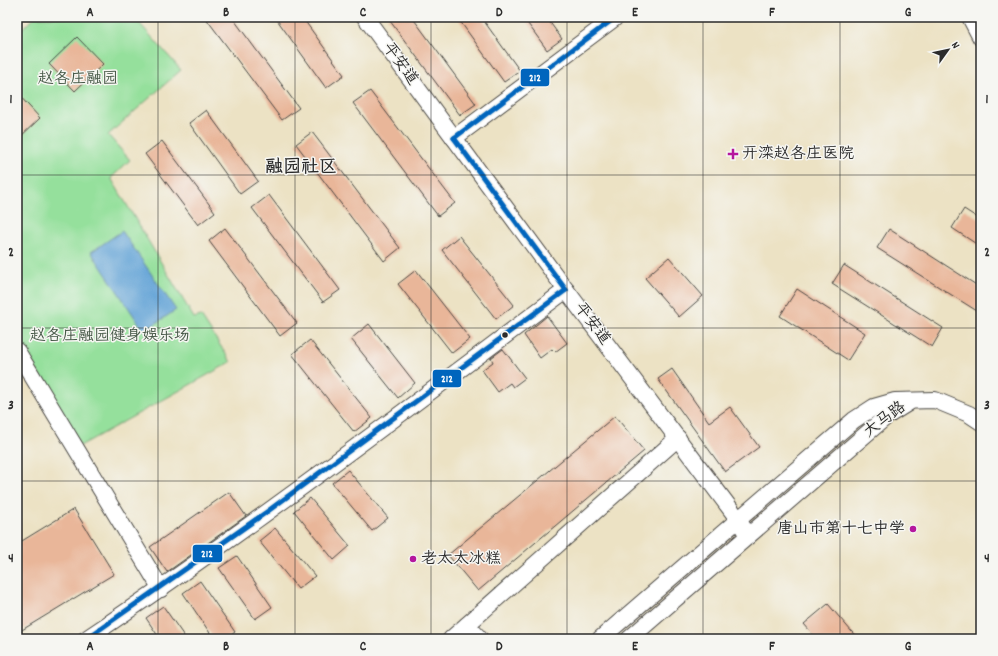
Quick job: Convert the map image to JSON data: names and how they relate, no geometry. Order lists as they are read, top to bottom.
{
  "streets": {
    "street": ["平安道", "大马路"]
  },
  "crossings": [
    ["平安道", "大马路"]
  ],
  "districts": ["融园社区"],
  "parks": ["赵各庄融园", "赵各庄融园健身娱乐场"],
  "places": {
    "health": ["开滦赵各庄医院"],
    "other": ["唐山市第十七中学", "老太太冰糕"]
  },
  "lines": ["transit line 212"],
  "north": "top right",
  "grid": {
    "columns": [
      "A",
      "B",
      "C",
      "D",
      "E",
      "F",
      "G"
    ],
    "rows": [
      "1",
      "2",
      "3",
      "4"
    ]
  }
}
